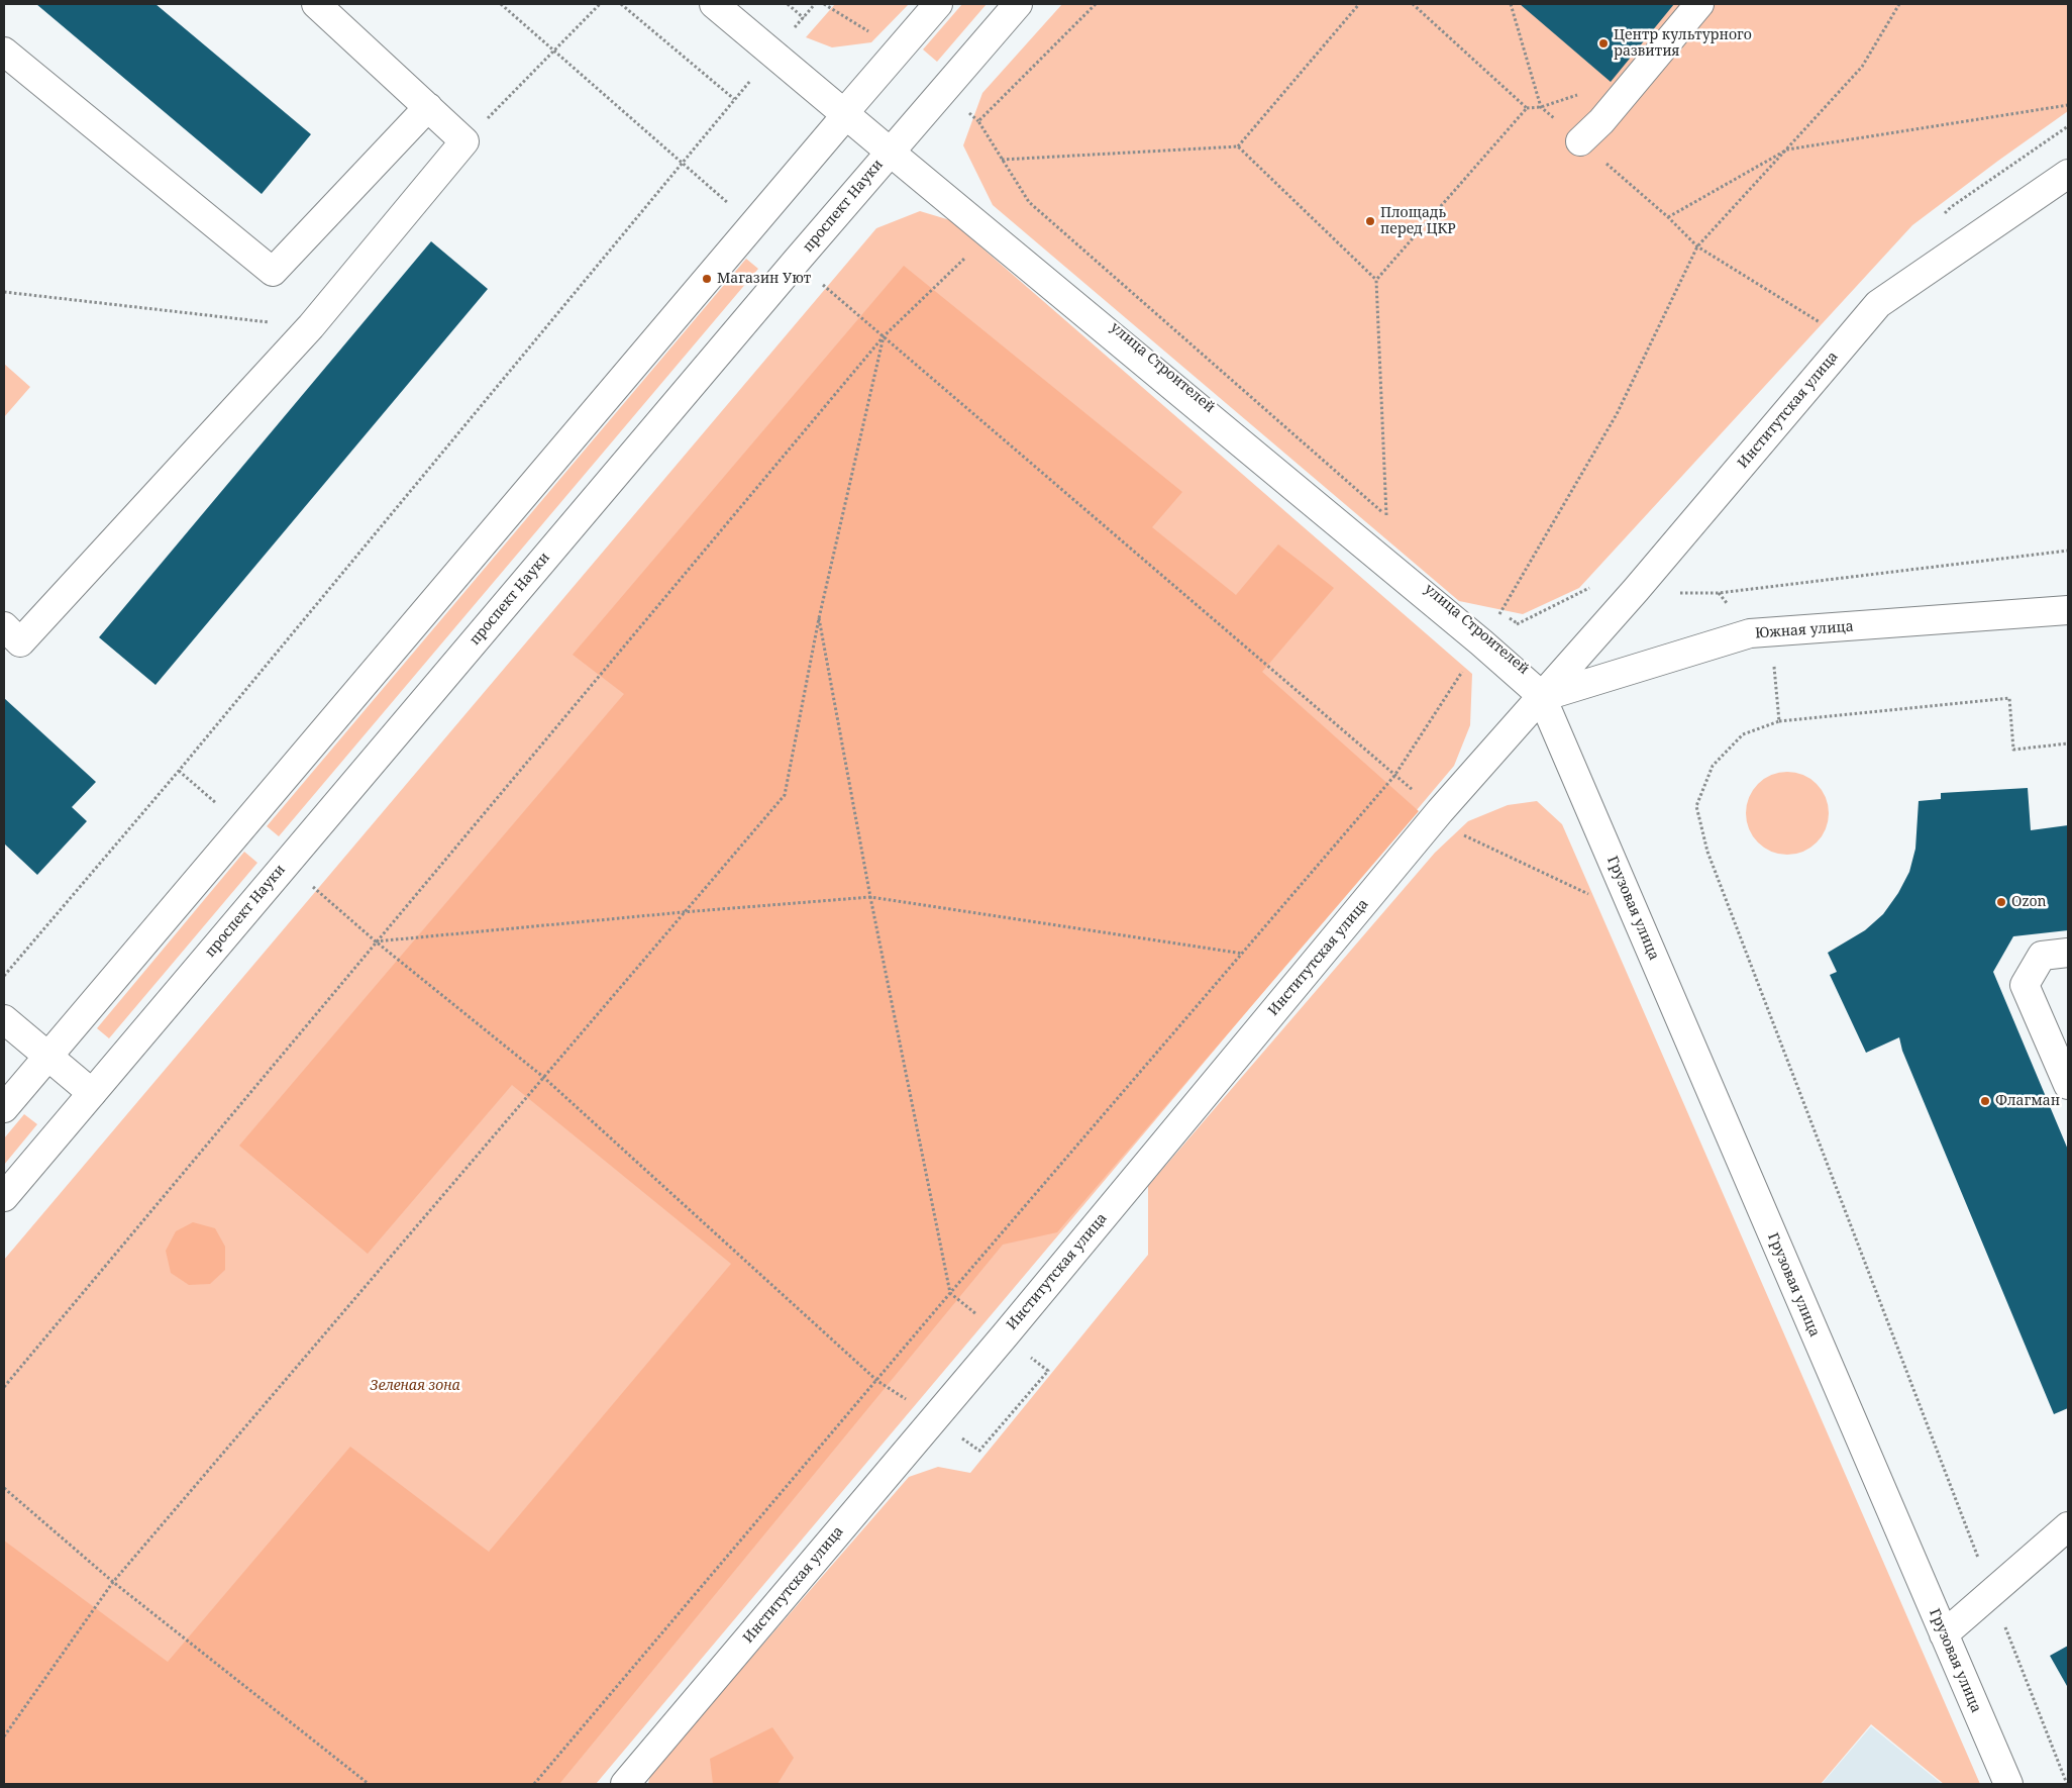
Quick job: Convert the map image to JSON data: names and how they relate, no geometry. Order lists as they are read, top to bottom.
{
  "streets": {
    "street": [
      "проспект Науки",
      "улица Строителей",
      "Институтская улица",
      "Южная улица",
      "Грузовая улица"
    ]
  },
  "crossings": [
    ["проспект Науки", "улица Строителей"],
    ["улица Строителей", "Институтская улица"],
    ["улица Строителей", "Южная улица"],
    ["улица Строителей", "Грузовая улица"],
    ["Институтская улица", "Южная улица"],
    ["Институтская улица", "Грузовая улица"],
    ["Южная улица", "Грузовая улица"]
  ],
  "parks": ["Зеленая зона"],
  "places": [
    "Центр культурного развития",
    "Площадь перед ЦКР",
    "Магазин Уют",
    "Ozon",
    "Флагман"
  ]
}
